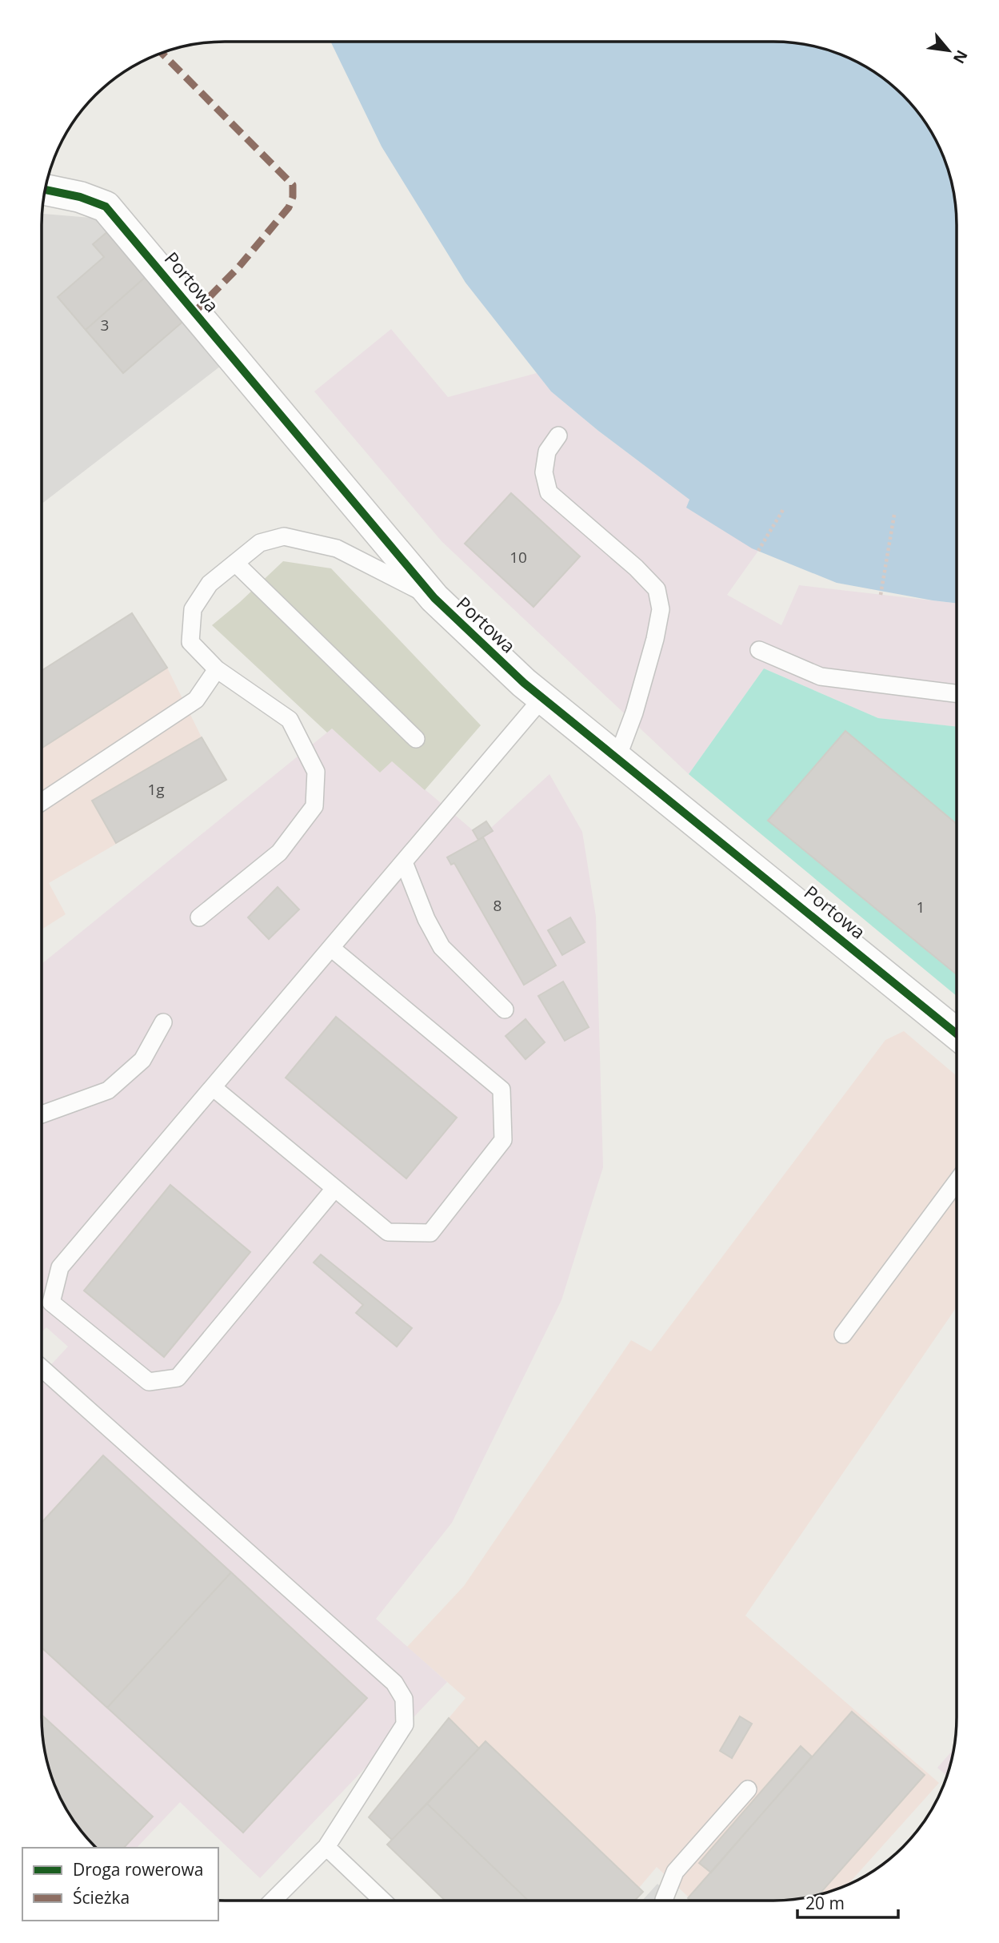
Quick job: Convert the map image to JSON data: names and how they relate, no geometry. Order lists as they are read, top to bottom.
{
  "streets": {
    "street": ["Portowa"]
  },
  "house_numbers": [
    "3",
    "10",
    "1g",
    "8",
    "1"
  ],
  "legend": ["Droga rowerowa", "Ścieżka"],
  "scale_bar": "20 m",
  "north": "bottom right"
}
